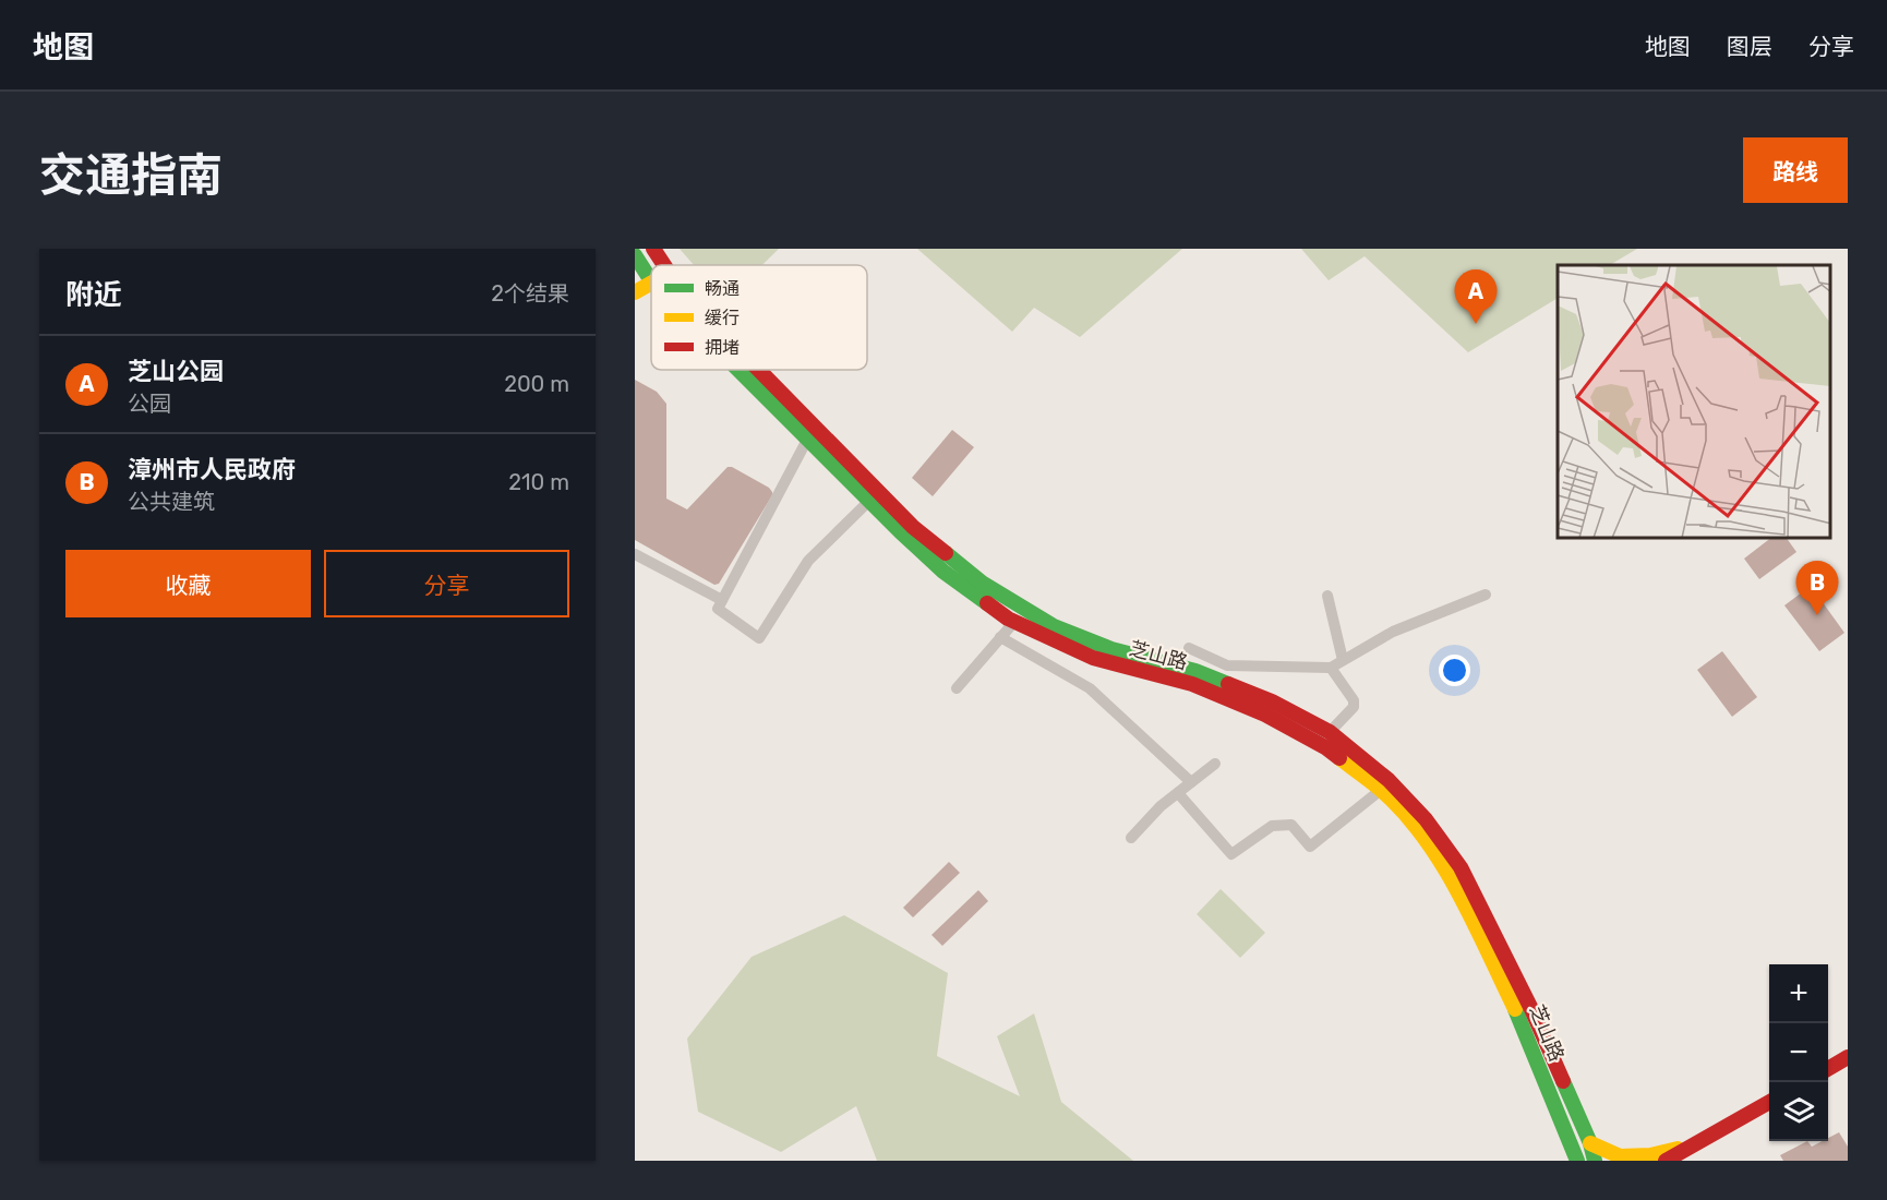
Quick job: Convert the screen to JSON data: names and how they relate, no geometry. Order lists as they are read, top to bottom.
{
  "streets": {
    "main road": ["芝山路"]
  },
  "legend": ["畅通", "缓行", "拥堵"],
  "page": {
    "header": "地图",
    "nav": ["地图", "图层", "分享"],
    "title": "交通指南",
    "buttons": [
      "路线",
      ["收藏", "分享"]
    ],
    "heading": ["附近", "2个结果"],
    "pins": ["A", "B"],
    "list": [
      {
        "mark": "A",
        "name": "芝山公园",
        "note": "公园",
        "value": "200 m"
      },
      {
        "mark": "B",
        "name": "漳州市人民政府",
        "note": "公共建筑",
        "value": "210 m"
      }
    ],
    "map_buttons": ["+", "−"]
  }
}
